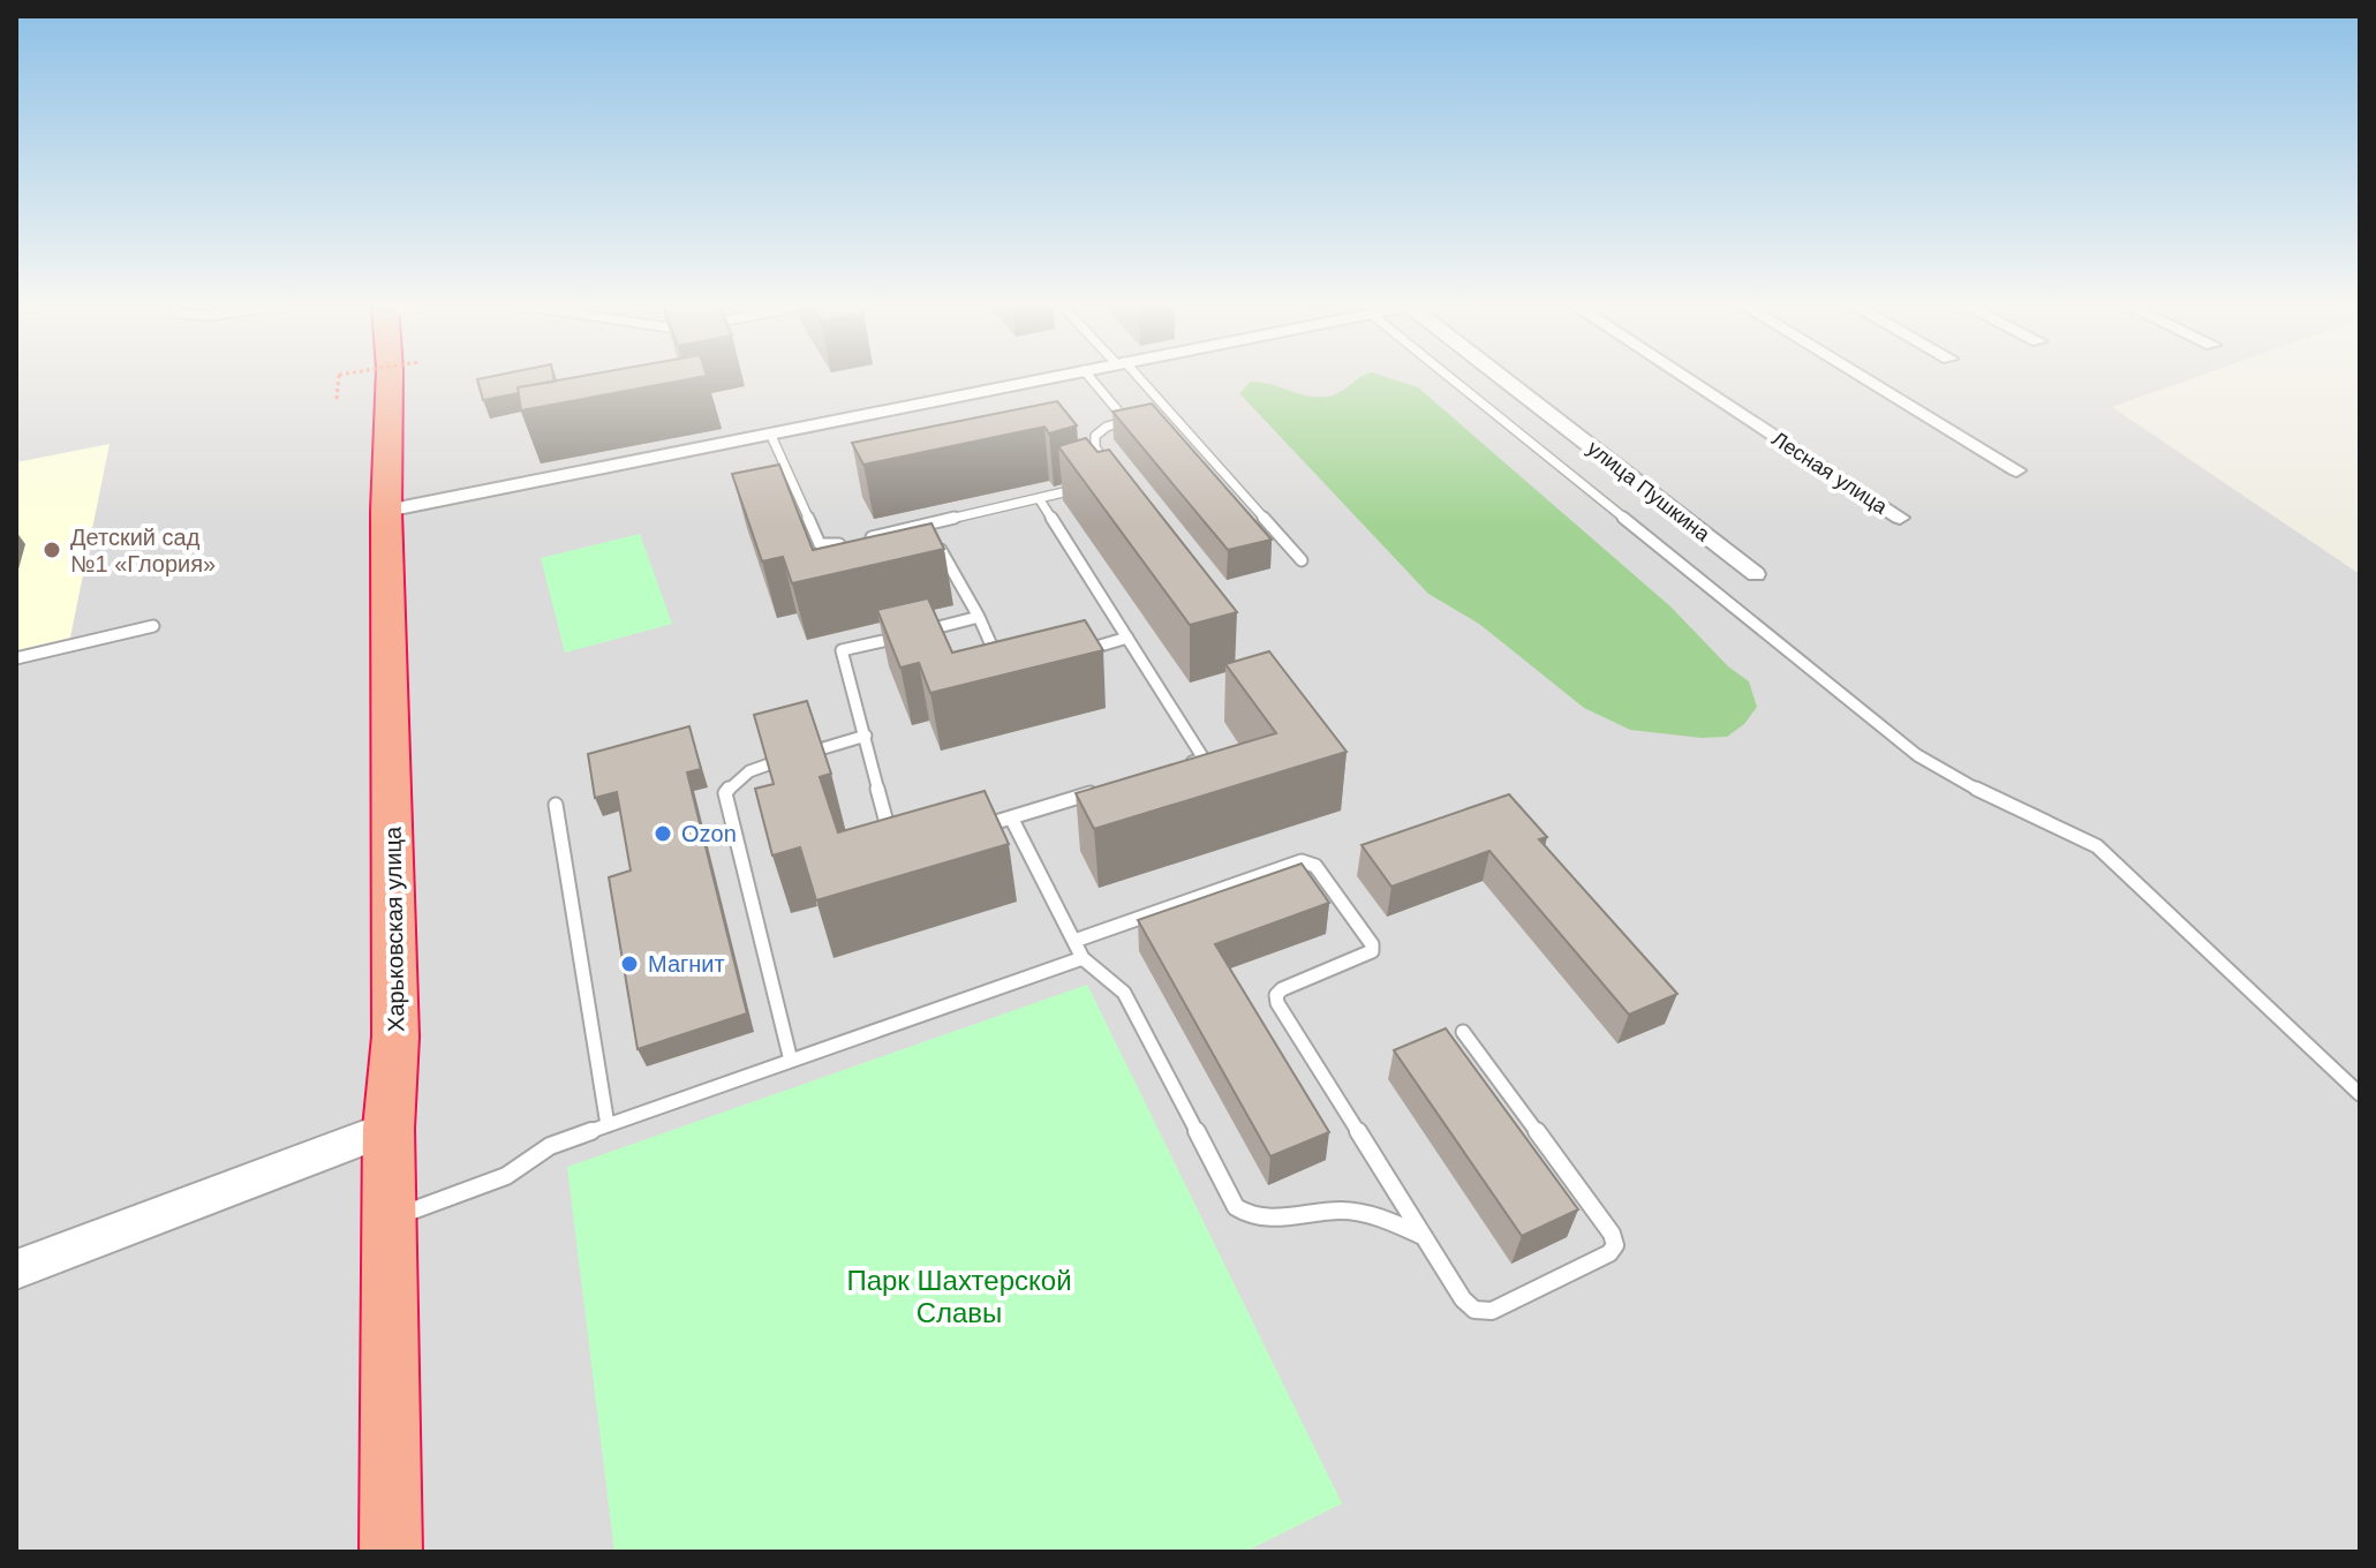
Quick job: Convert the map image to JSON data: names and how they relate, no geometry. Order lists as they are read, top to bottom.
{
  "streets": {
    "highway": ["Харьковская улица"],
    "street": ["Лесная улица", "улица Пушкина"]
  },
  "parks": ["Парк Шахтерской Славы"],
  "places": ["Детский сад №1 «Глория»", "Ozon", "Магнит"]
}
